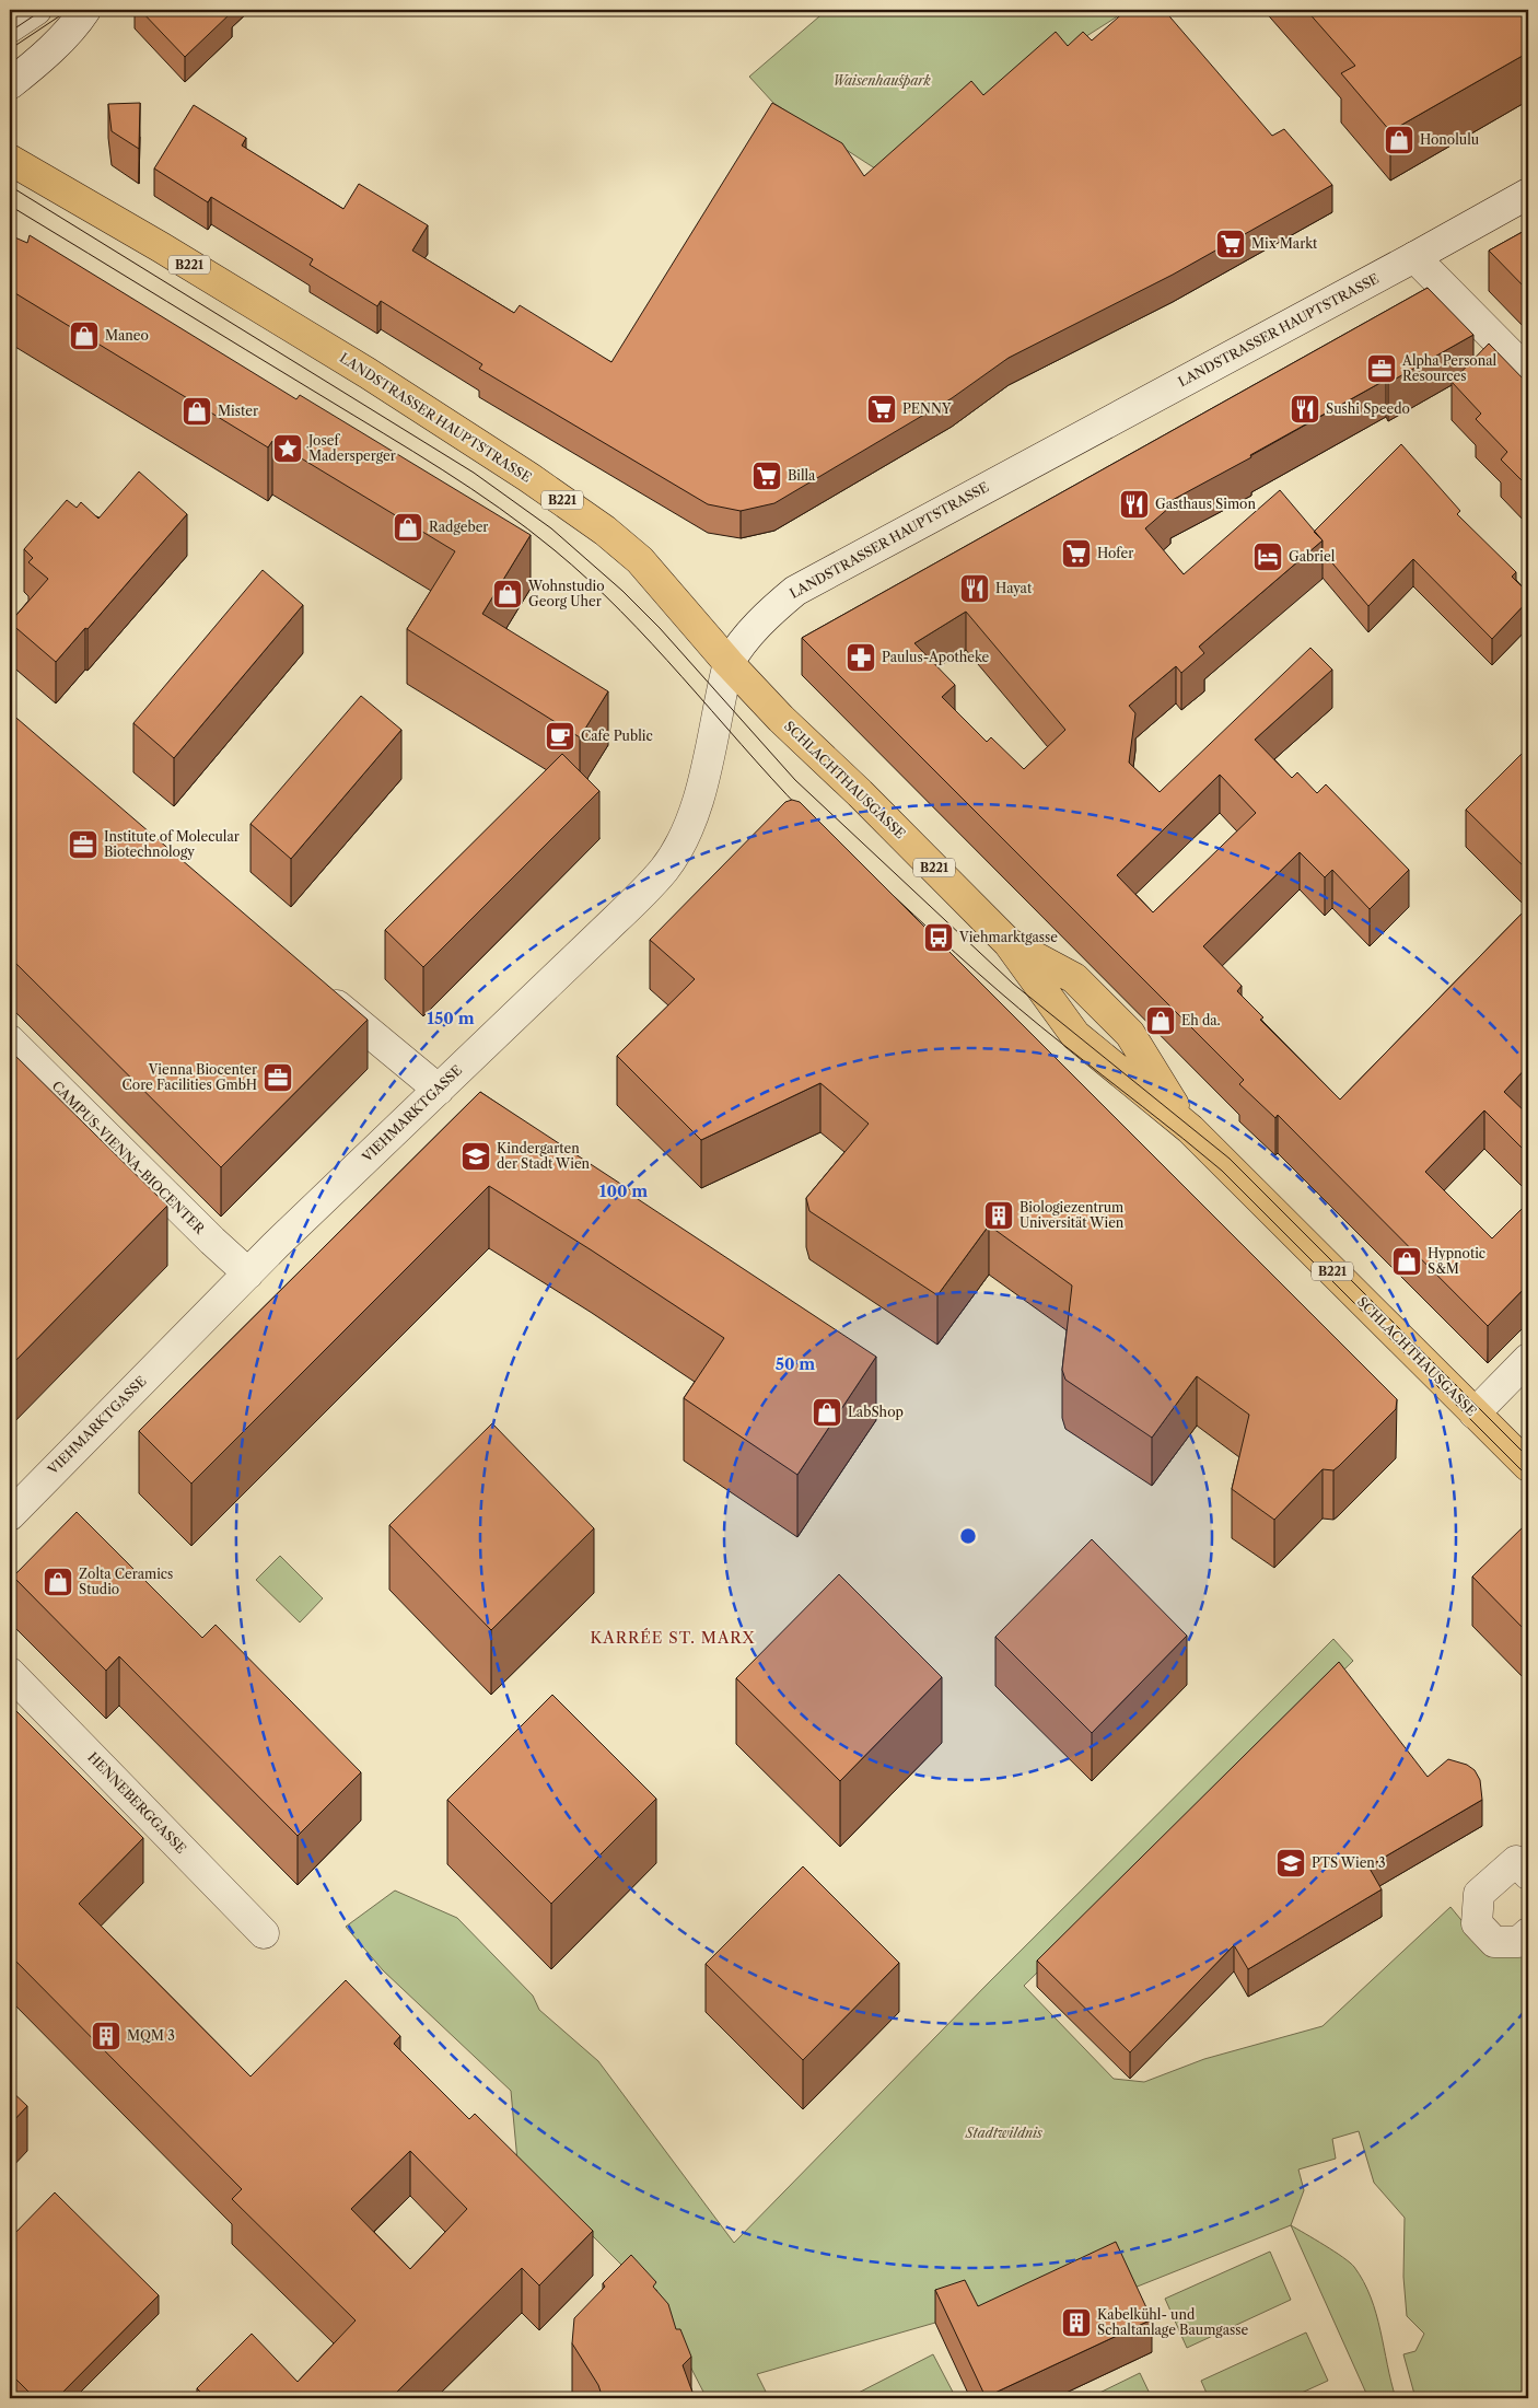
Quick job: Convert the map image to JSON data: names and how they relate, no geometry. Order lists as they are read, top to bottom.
{
  "streets": {
    "main road": ["B221", "LANDSTRASSER HAUPTSTRASSE", "SCHLACHTHAUSGASSE"],
    "street": ["VIEHMARKTGASSE", "CAMPUS-VIENNA-BIOCENTER", "HENNEBERGGASSE"]
  },
  "crossings": [
    ["LANDSTRASSER HAUPTSTRASSE", "SCHLACHTHAUSGASSE"],
    ["LANDSTRASSER HAUPTSTRASSE", "VIEHMARKTGASSE"],
    ["SCHLACHTHAUSGASSE", "VIEHMARKTGASSE"],
    ["VIEHMARKTGASSE", "CAMPUS-VIENNA-BIOCENTER"]
  ],
  "districts": ["KARRÉE ST. MARX"],
  "parks": ["Waisenhauspark", "Stadtwildnis"],
  "places": {
    "shop": [
      "Honolulu",
      "Maneo",
      "Mister",
      "Radgeber",
      "Wohnstudio Georg Uher",
      "Eh da.",
      "Hypnotic S&M",
      "LabShop",
      "Zolta Ceramics Studio"
    ],
    "supermarket": [
      "Mix Markt",
      "PENNY",
      "Billa",
      "Hofer"
    ],
    "office": ["Alpha Personal Resources", "Institute of Molecular Biotechnology", "Vienna Biocenter Core Facilities GmbH"],
    "restaurant": ["Sushi Speedo", "Gasthaus Simon", "Hayat"],
    "place": ["Josef Madersperger"],
    "hotel": ["Gabriel"],
    "pharmacy": ["Paulus-Apotheke"],
    "cafe": ["Cafe Public"],
    "bus stop": ["Viehmarktgasse"],
    "school or university": ["Kindergarten der Stadt Wien", "PTS Wien 3"],
    "building": ["Biologiezentrum Universität Wien", "MQM 3", "Kabelkühl- und Schaltanlage Baumgasse"]
  },
  "rings": ["150 m", "100 m", "50 m"]
}
